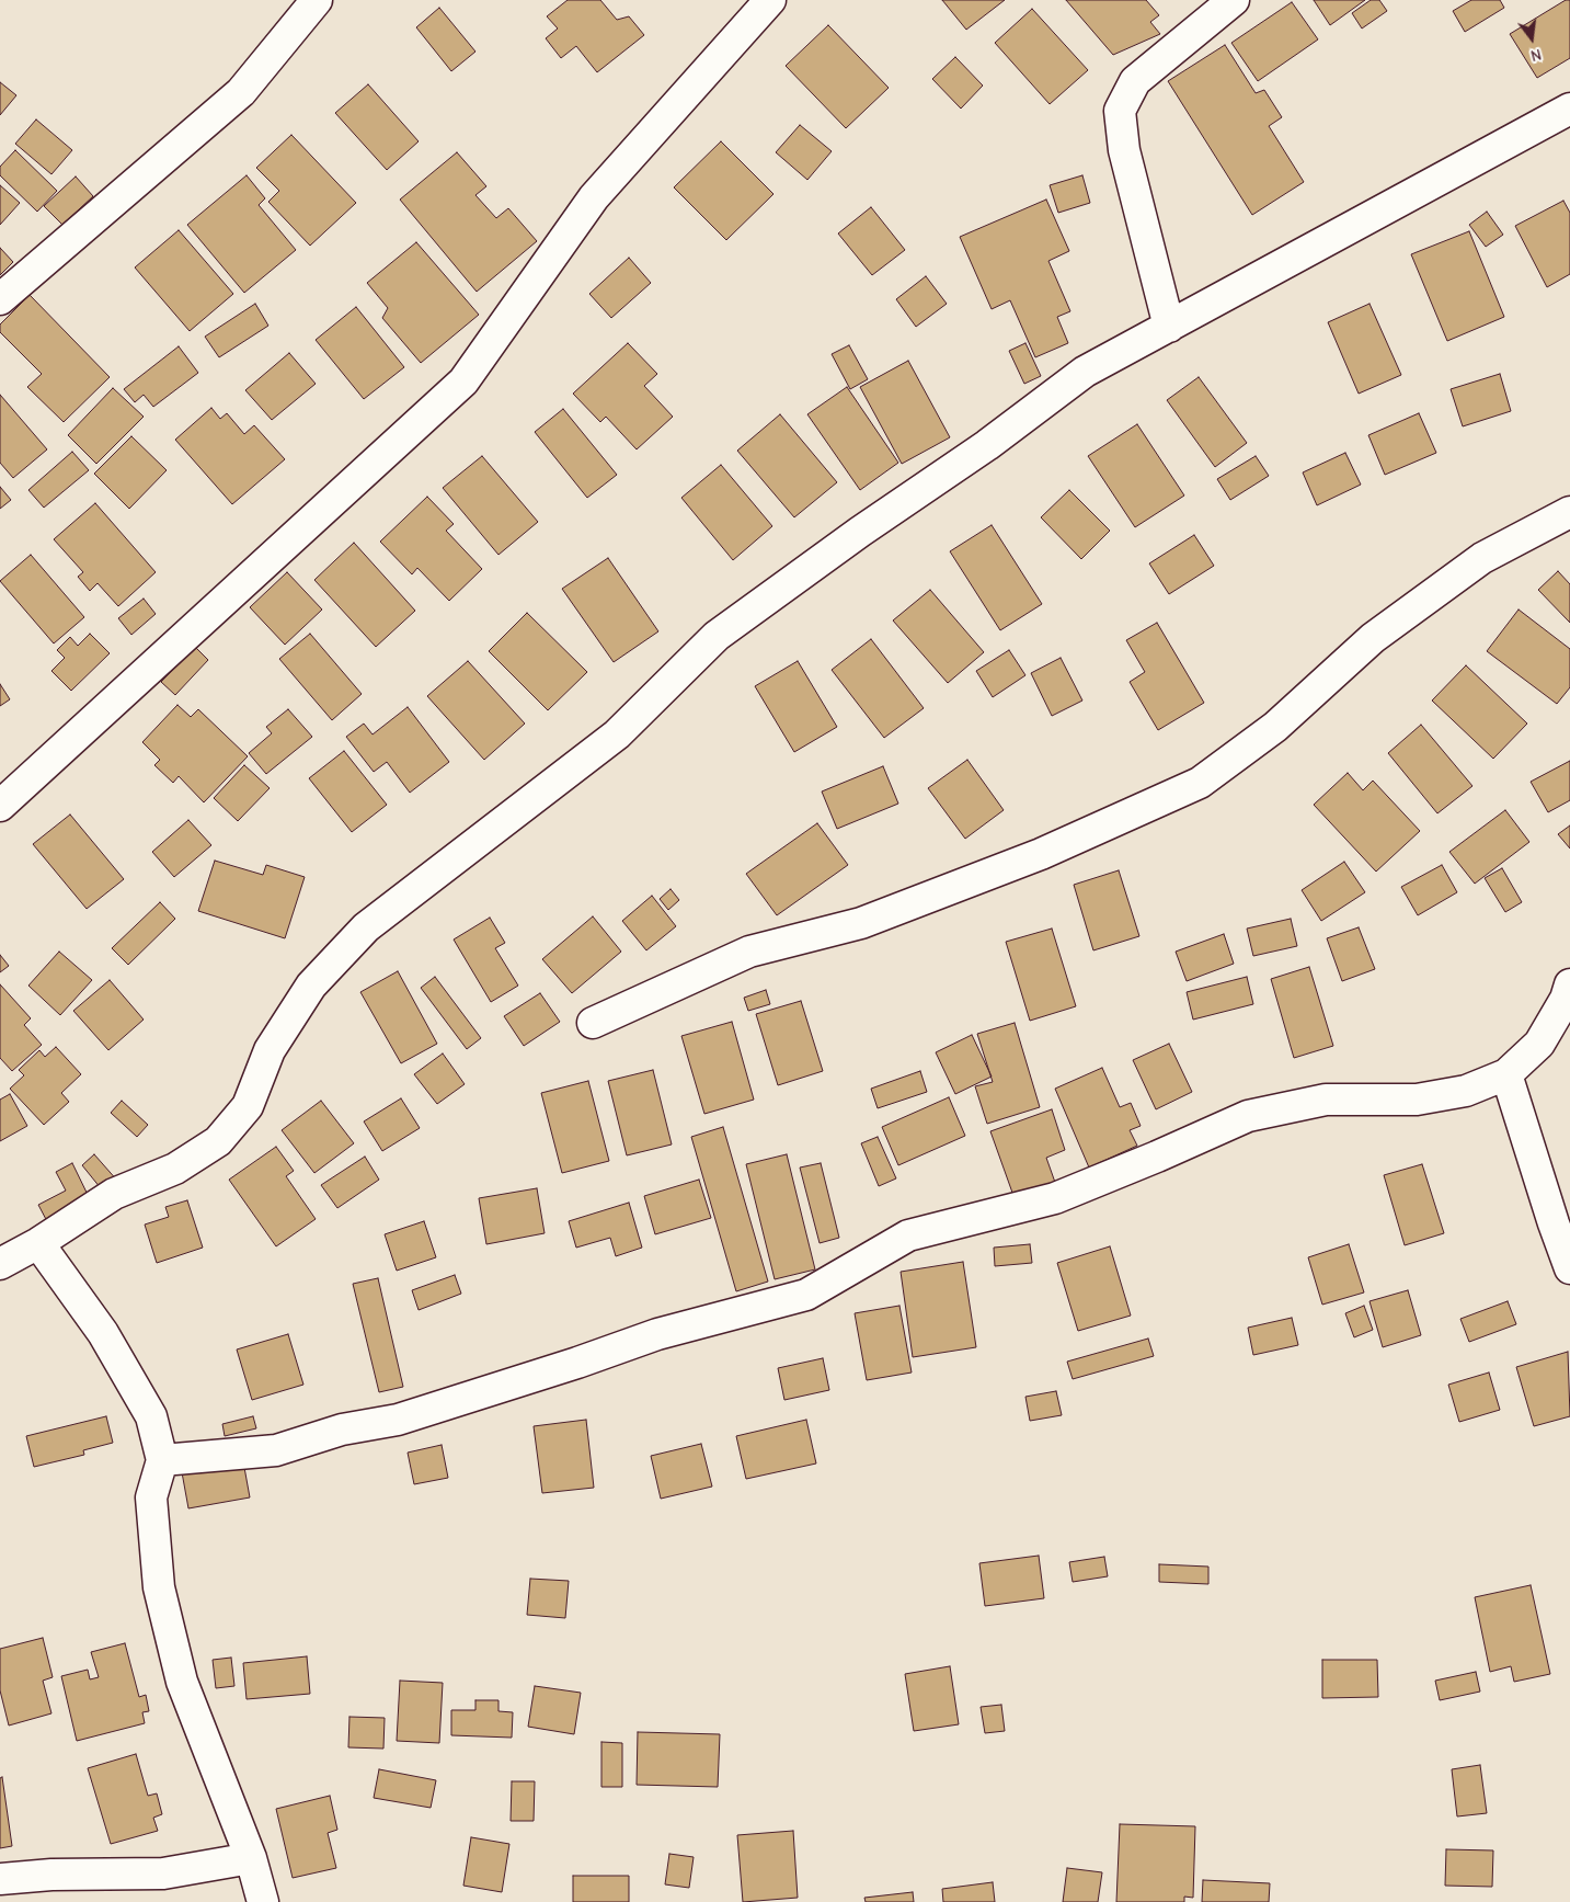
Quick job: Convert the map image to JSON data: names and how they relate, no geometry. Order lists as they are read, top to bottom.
{
  "north": "bottom"
}
